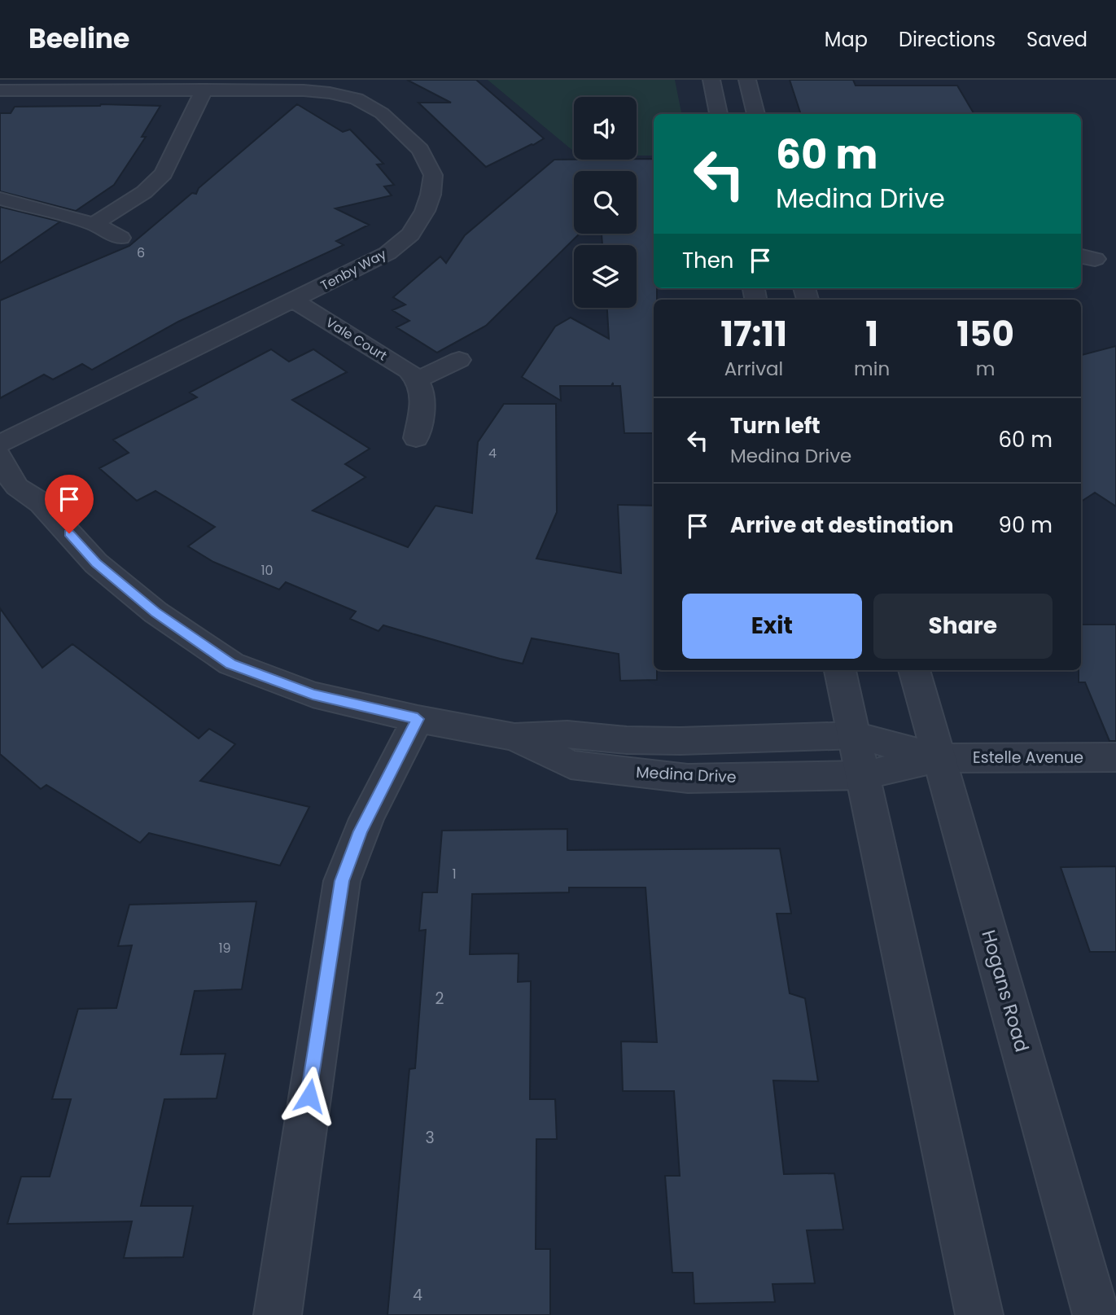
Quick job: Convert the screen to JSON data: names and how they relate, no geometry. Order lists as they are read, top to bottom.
{
  "streets": {
    "street": [
      "Tenby Way",
      "Vale Court",
      "Estelle Avenue",
      "Medina Drive",
      "Hogans Road"
    ]
  },
  "crossings": [
    ["Tenby Way", "Vale Court"],
    ["Tenby Way", "Medina Drive"],
    ["Estelle Avenue", "Medina Drive"],
    ["Estelle Avenue", "Hogans Road"],
    ["Medina Drive", "Hogans Road"]
  ],
  "house_numbers": [
    "6",
    "4",
    "10",
    "1",
    "19",
    "2",
    "3",
    "4"
  ],
  "page": {
    "header": "Beeline",
    "nav": ["Map", "Directions", "Saved"],
    "turn": ["60 m", "Medina Drive"],
    "then": "Then",
    "eta": [
      "17:11",
      "Arrival",
      "1",
      "min",
      "150",
      "m"
    ],
    "list": [
      {
        "name": "Turn left",
        "note": "Medina Drive",
        "value": "60 m"
      },
      {
        "name": "Arrive at destination",
        "value": "90 m"
      }
    ],
    "buttons": ["Exit", "Share"]
  }
}
